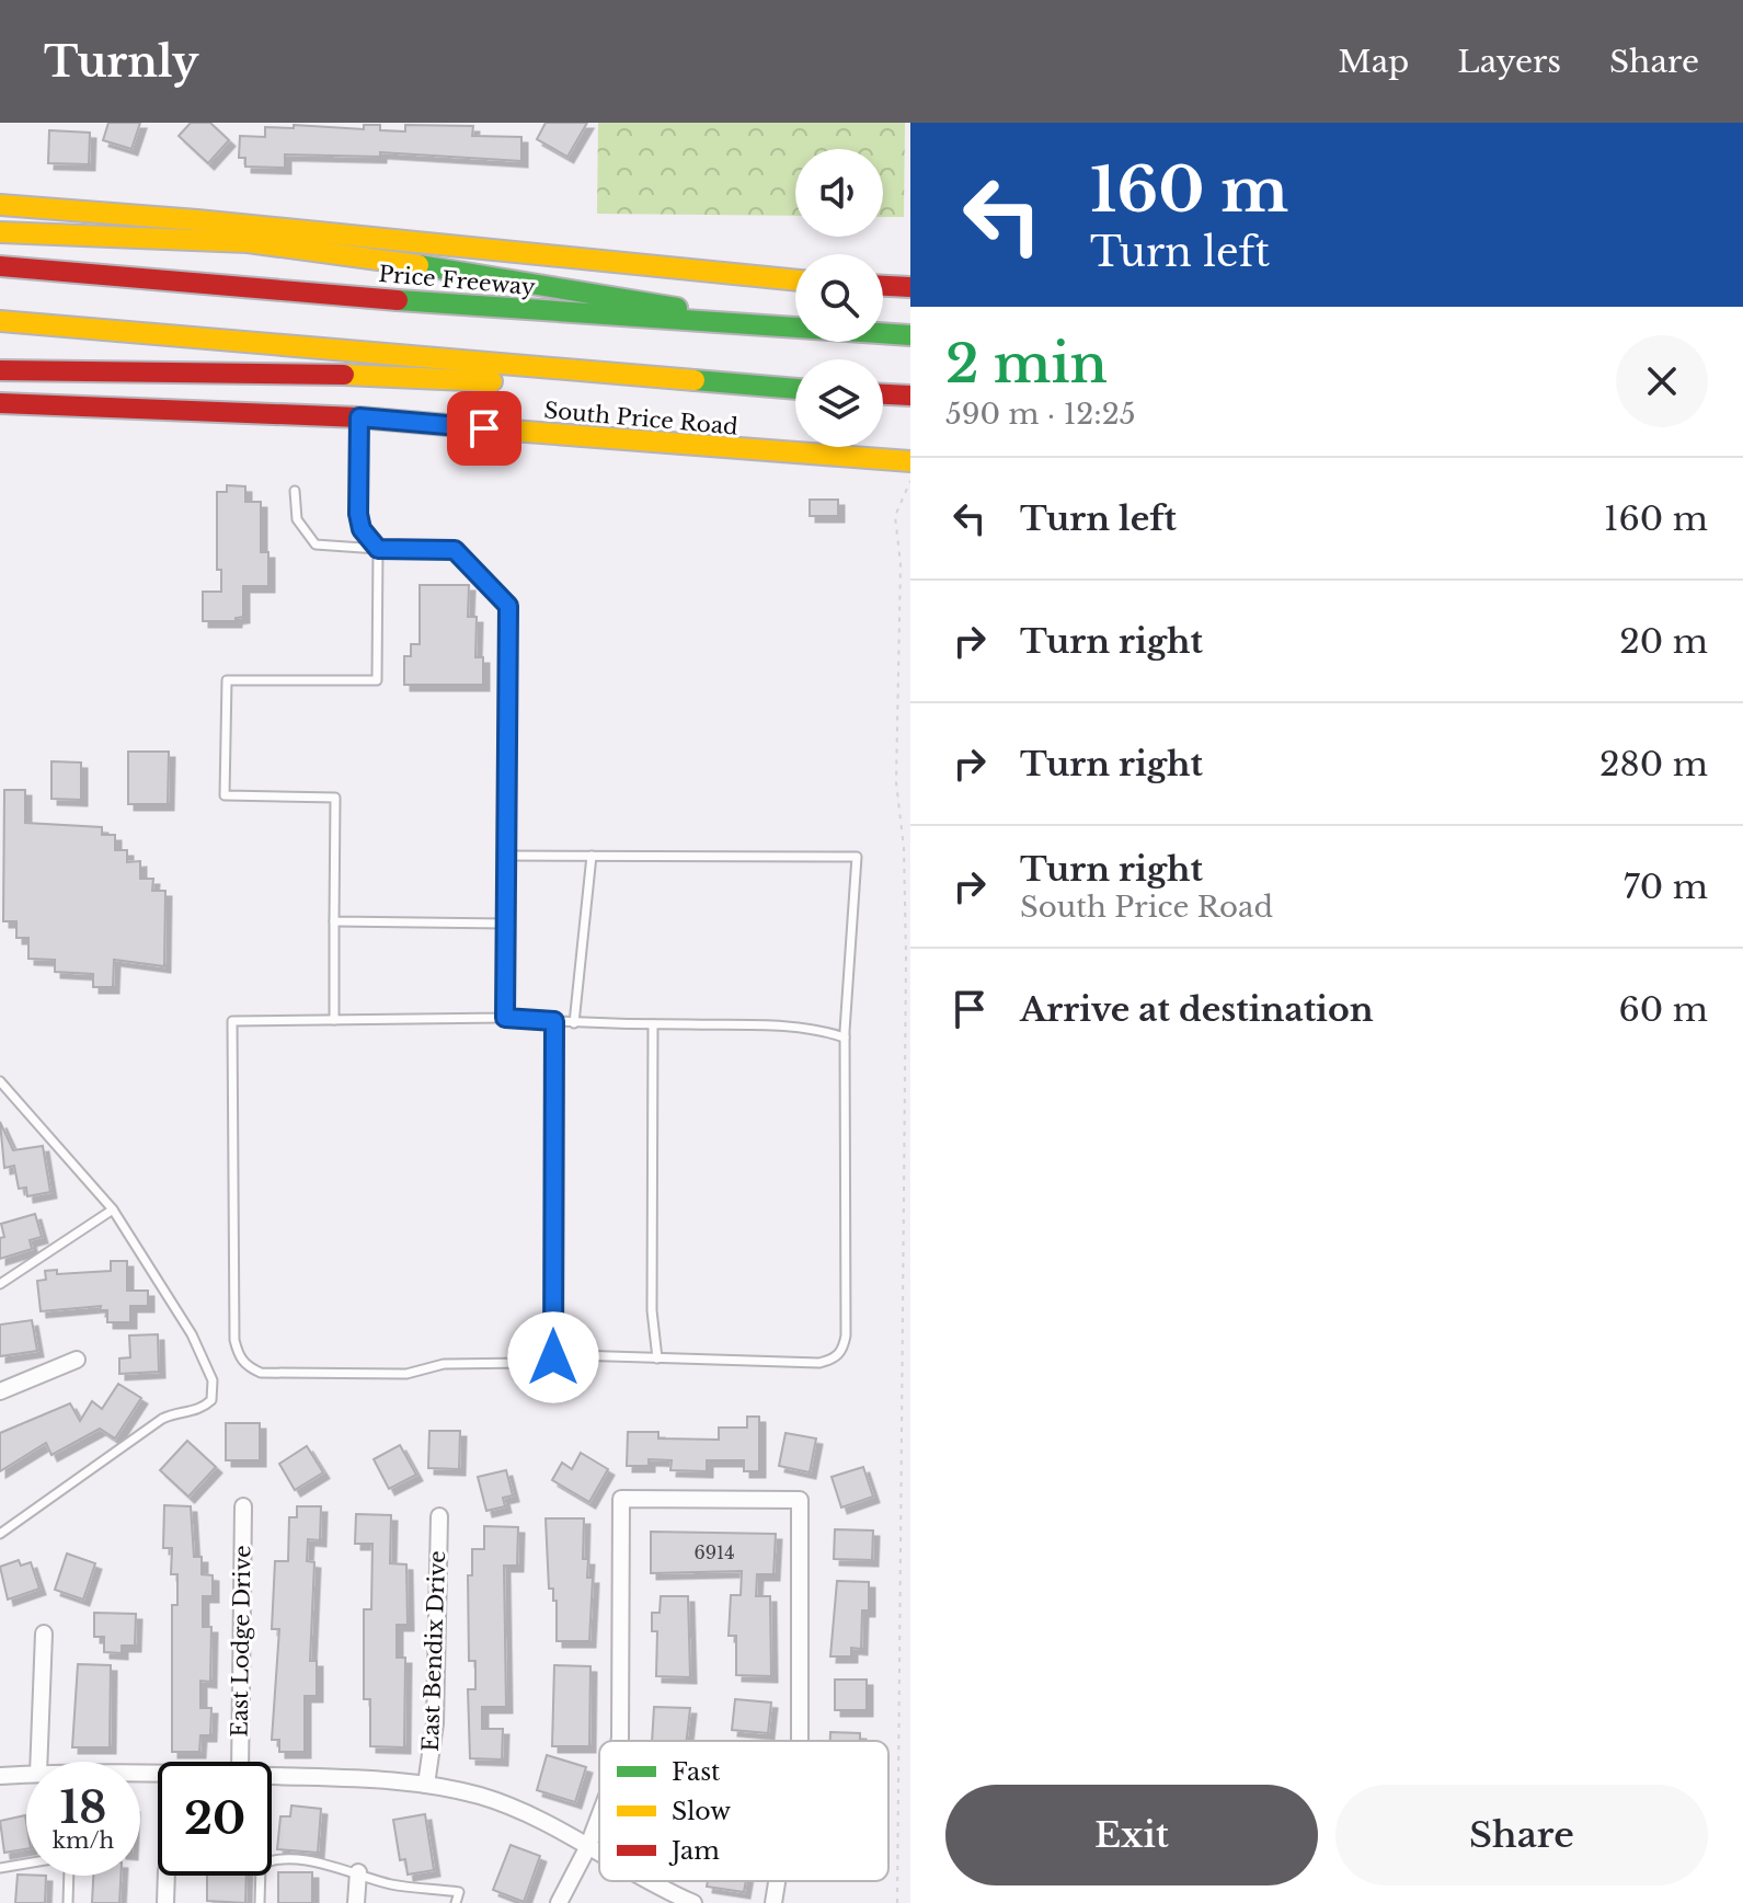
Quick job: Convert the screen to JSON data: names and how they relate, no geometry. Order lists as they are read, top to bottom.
{
  "streets": {
    "main road": ["Price Freeway", "South Price Road"],
    "street": ["East Lodge Drive", "East Bendix Drive"]
  },
  "house_numbers": ["6914"],
  "legend": ["Fast", "Slow", "Jam"],
  "page": {
    "header": "Turnly",
    "nav": ["Map", "Layers", "Share"],
    "turn": ["160 m", "Turn left"],
    "heading": ["2 min", "590 m · 12:25"],
    "list": [
      {
        "name": "Turn left",
        "value": "160 m"
      },
      {
        "name": "Turn right",
        "value": "20 m"
      },
      {
        "name": "Turn right",
        "value": "280 m"
      },
      {
        "name": "Turn right",
        "note": "South Price Road",
        "value": "70 m"
      },
      {
        "name": "Arrive at destination",
        "value": "60 m"
      }
    ],
    "speed": "18 km/h",
    "limit": "20",
    "buttons": ["Exit", "Share"]
  }
}
